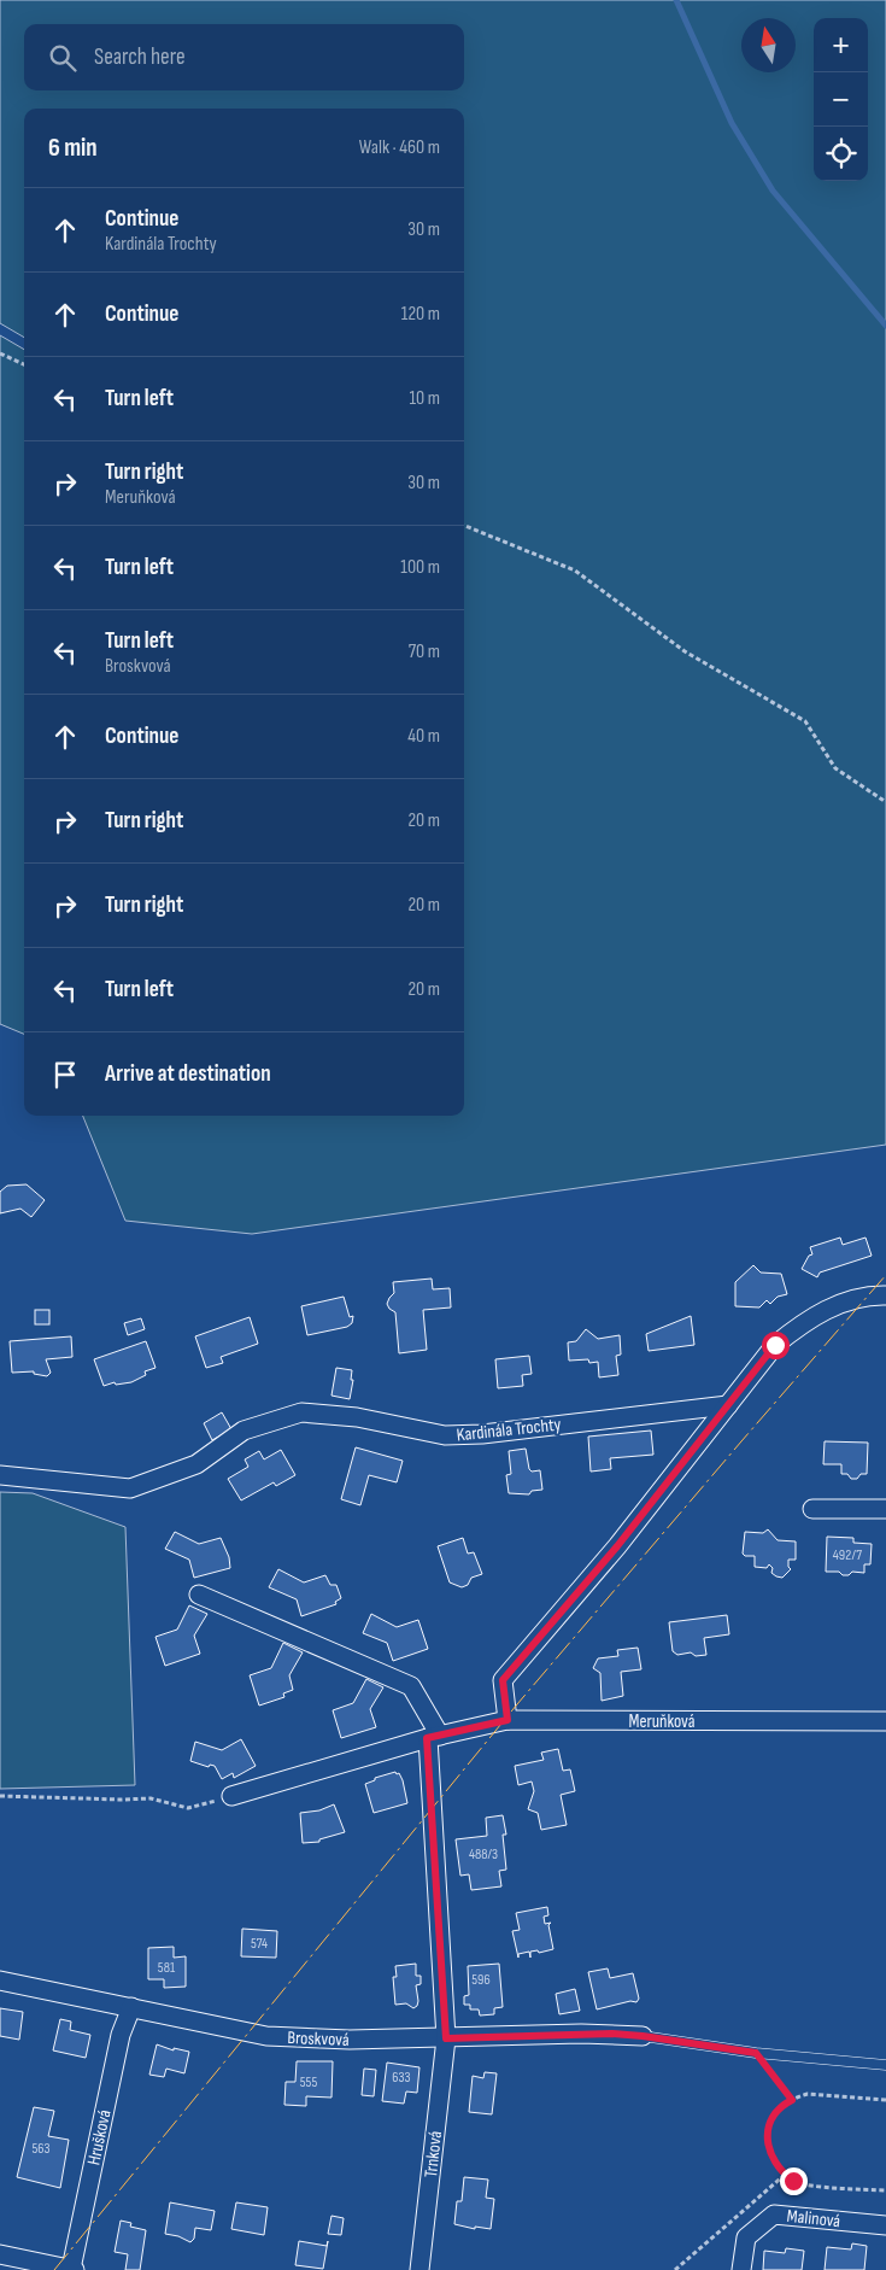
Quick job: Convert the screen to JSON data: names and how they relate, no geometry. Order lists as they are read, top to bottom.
{
  "streets": {
    "street": [
      "Kardinála Trochty",
      "Meruňková",
      "Broskvová",
      "Hrušková",
      "Trnková",
      "Malinová"
    ]
  },
  "crossings": [
    ["Meruňková", "Trnková"],
    ["Broskvová", "Hrušková"],
    ["Broskvová", "Trnková"]
  ],
  "house_numbers": [
    "492/7",
    "488/3",
    "574",
    "581",
    "596",
    "633",
    "555",
    "563"
  ],
  "north": "top",
  "page": {
    "map_buttons": ["+", "−"],
    "search": "Search here",
    "heading": ["6 min", "Walk · 460 m"],
    "list": [
      ["Continue", "Kardinála Trochty", "30 m"],
      ["Continue", "120 m"],
      ["Turn left", "10 m"],
      ["Turn right", "Meruňková", "30 m"],
      ["Turn left", "100 m"],
      ["Turn left", "Broskvová", "70 m"],
      ["Continue", "40 m"],
      ["Turn right", "20 m"],
      ["Turn right", "20 m"],
      ["Turn left", "20 m"],
      "Arrive at destination"
    ]
  }
}
